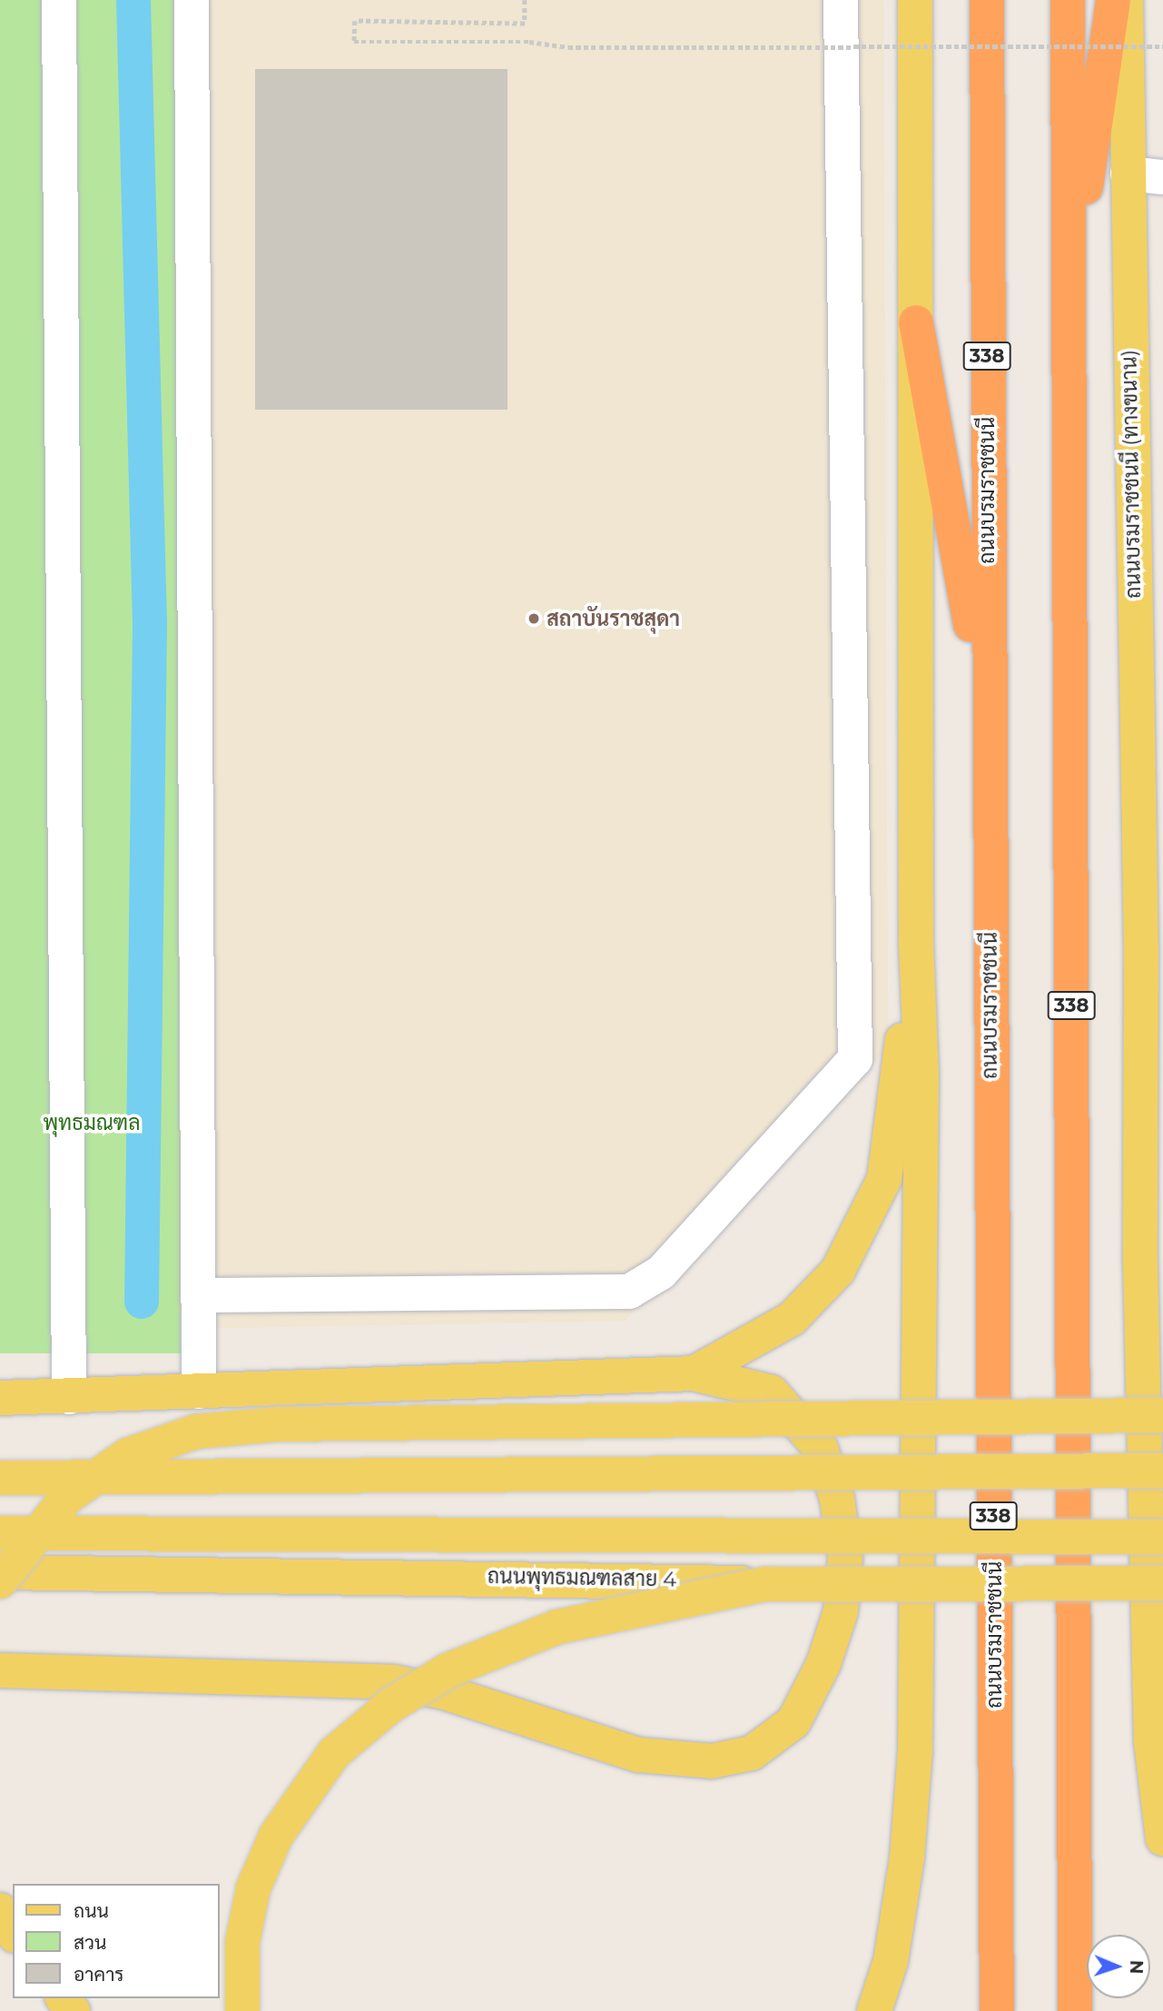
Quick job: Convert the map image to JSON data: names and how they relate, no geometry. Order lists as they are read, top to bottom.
{
  "streets": {
    "highway": ["338", "ถนนบรมราชชนนี"],
    "main road": ["ถนนบรมราชชนนี (ทางขนาน)", "ถนนพุทธมณฑลสาย 4"]
  },
  "parks": ["พุทธมณฑล"],
  "places": ["สถาบันราชสุดา"],
  "legend": ["ถนน", "สวน", "อาคาร"],
  "north": "right"
}
